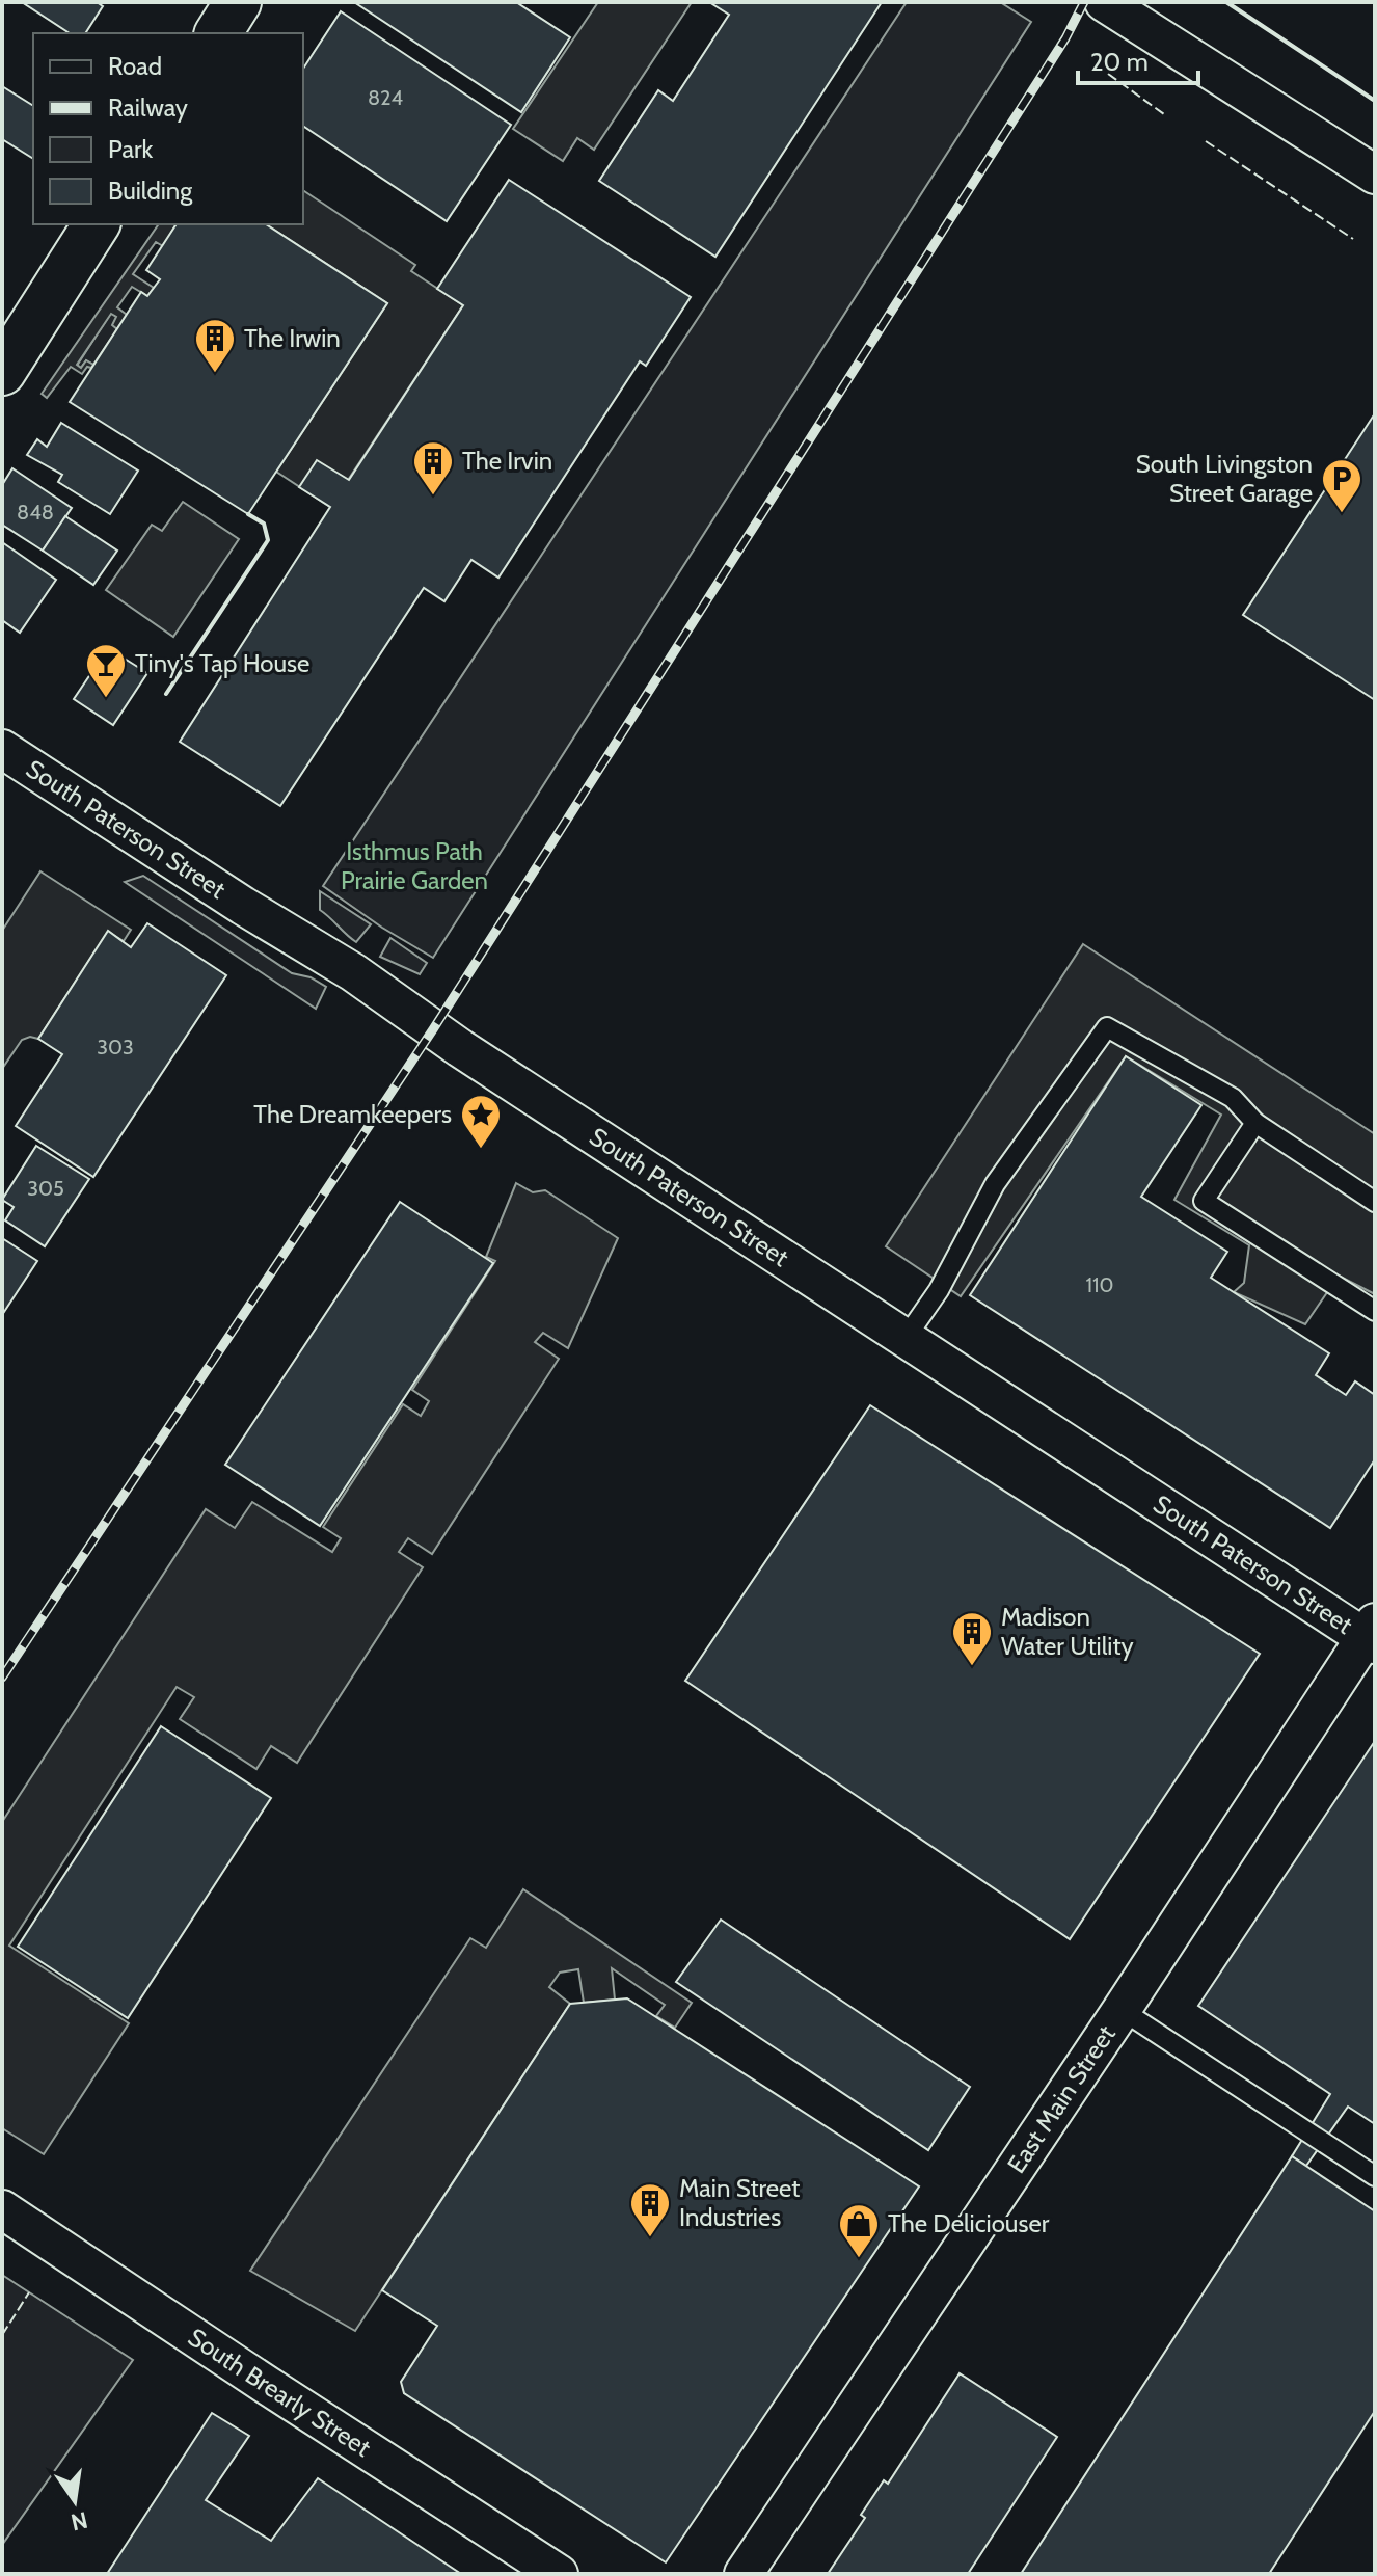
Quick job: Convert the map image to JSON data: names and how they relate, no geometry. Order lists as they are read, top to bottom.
{
  "streets": {
    "street": ["South Paterson Street", "East Main Street", "South Brearly Street"]
  },
  "crossings": [
    ["South Paterson Street", "East Main Street"]
  ],
  "parks": ["Isthmus Path Prairie Garden"],
  "places": {
    "building": [
      "The Irwin",
      "The Irvin",
      "Madison Water Utility",
      "Main Street Industries"
    ],
    "parking": ["South Livingston Street Garage"],
    "bar": ["Tiny's Tap House"],
    "place": ["The Dreamkeepers"],
    "shop": ["The Deliciouser"]
  },
  "house_numbers": [
    "824",
    "848",
    "303",
    "305",
    "110"
  ],
  "legend": [
    "Road",
    "Railway",
    "Park",
    "Building"
  ],
  "scale_bar": "20 m",
  "north": "bottom"
}
